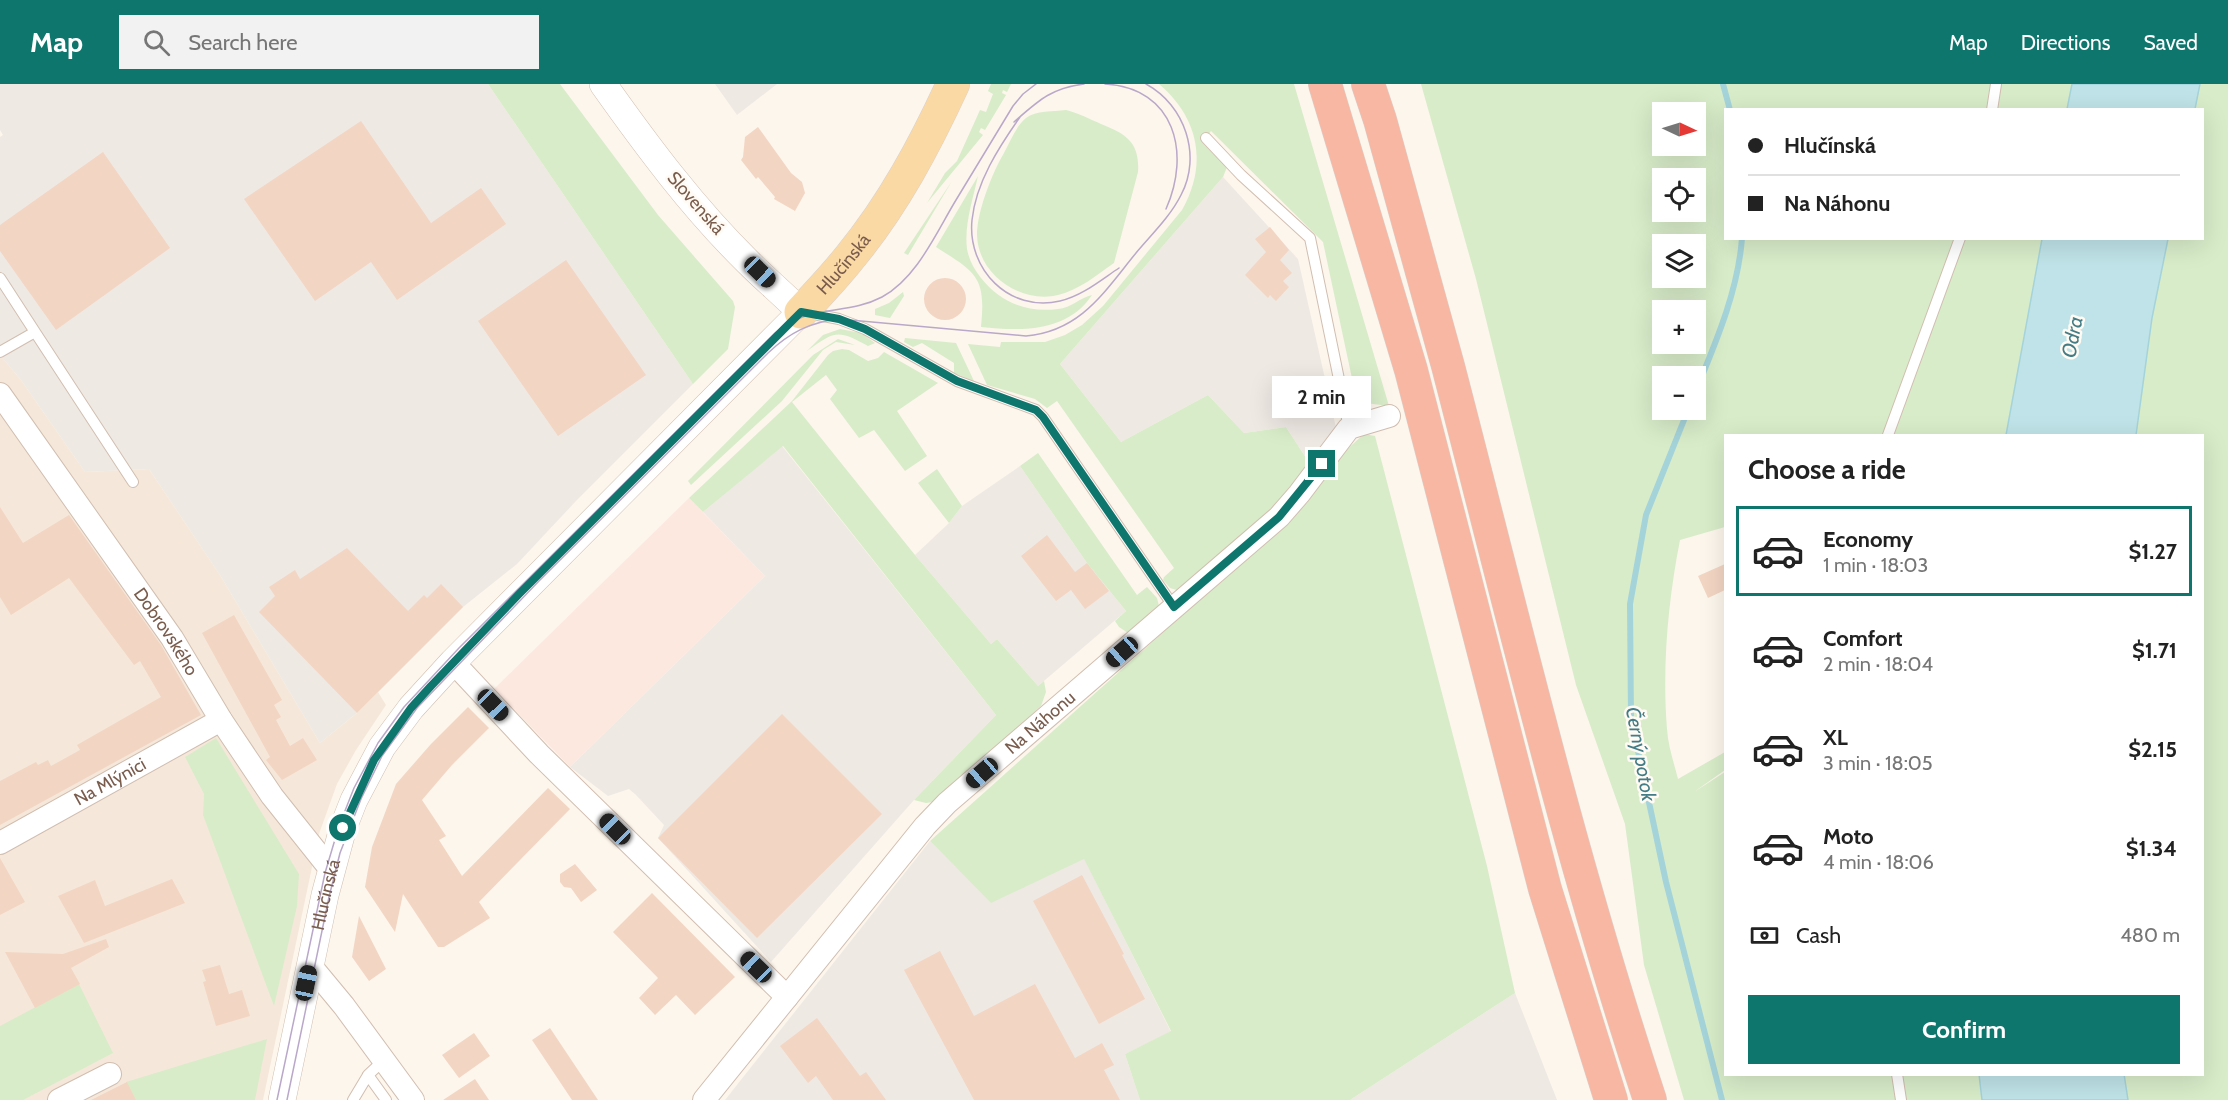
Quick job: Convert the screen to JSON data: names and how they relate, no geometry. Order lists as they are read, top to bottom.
{
  "streets": {
    "main road": ["Hlučínská"],
    "street": [
      "Slovenská",
      "Dobrovského",
      "Na Náhonu",
      "Na Mlýnici"
    ]
  },
  "crossings": [
    ["Slovenská", "Hlučínská"],
    ["Hlučínská", "Dobrovského"],
    ["Dobrovského", "Na Mlýnici"]
  ],
  "water": ["Odra", "Černý potok"],
  "north": "right",
  "page": {
    "header": "Map",
    "search": "Search here",
    "nav": ["Map", "Directions", "Saved"],
    "map_buttons": ["+", "−"],
    "banner": ["Hlučínská", "Na Náhonu"],
    "bubble": "2 min",
    "heading": "Choose a ride",
    "list": [
      {
        "name": "Economy",
        "note": "1 min · 18:03",
        "value": "$1.27"
      },
      {
        "name": "Comfort",
        "note": "2 min · 18:04",
        "value": "$1.71"
      },
      {
        "name": "XL",
        "note": "3 min · 18:05",
        "value": "$2.15"
      },
      {
        "name": "Moto",
        "note": "4 min · 18:06",
        "value": "$1.34"
      }
    ],
    "pay": ["Cash", "480 m"],
    "buttons": "Confirm"
  }
}
